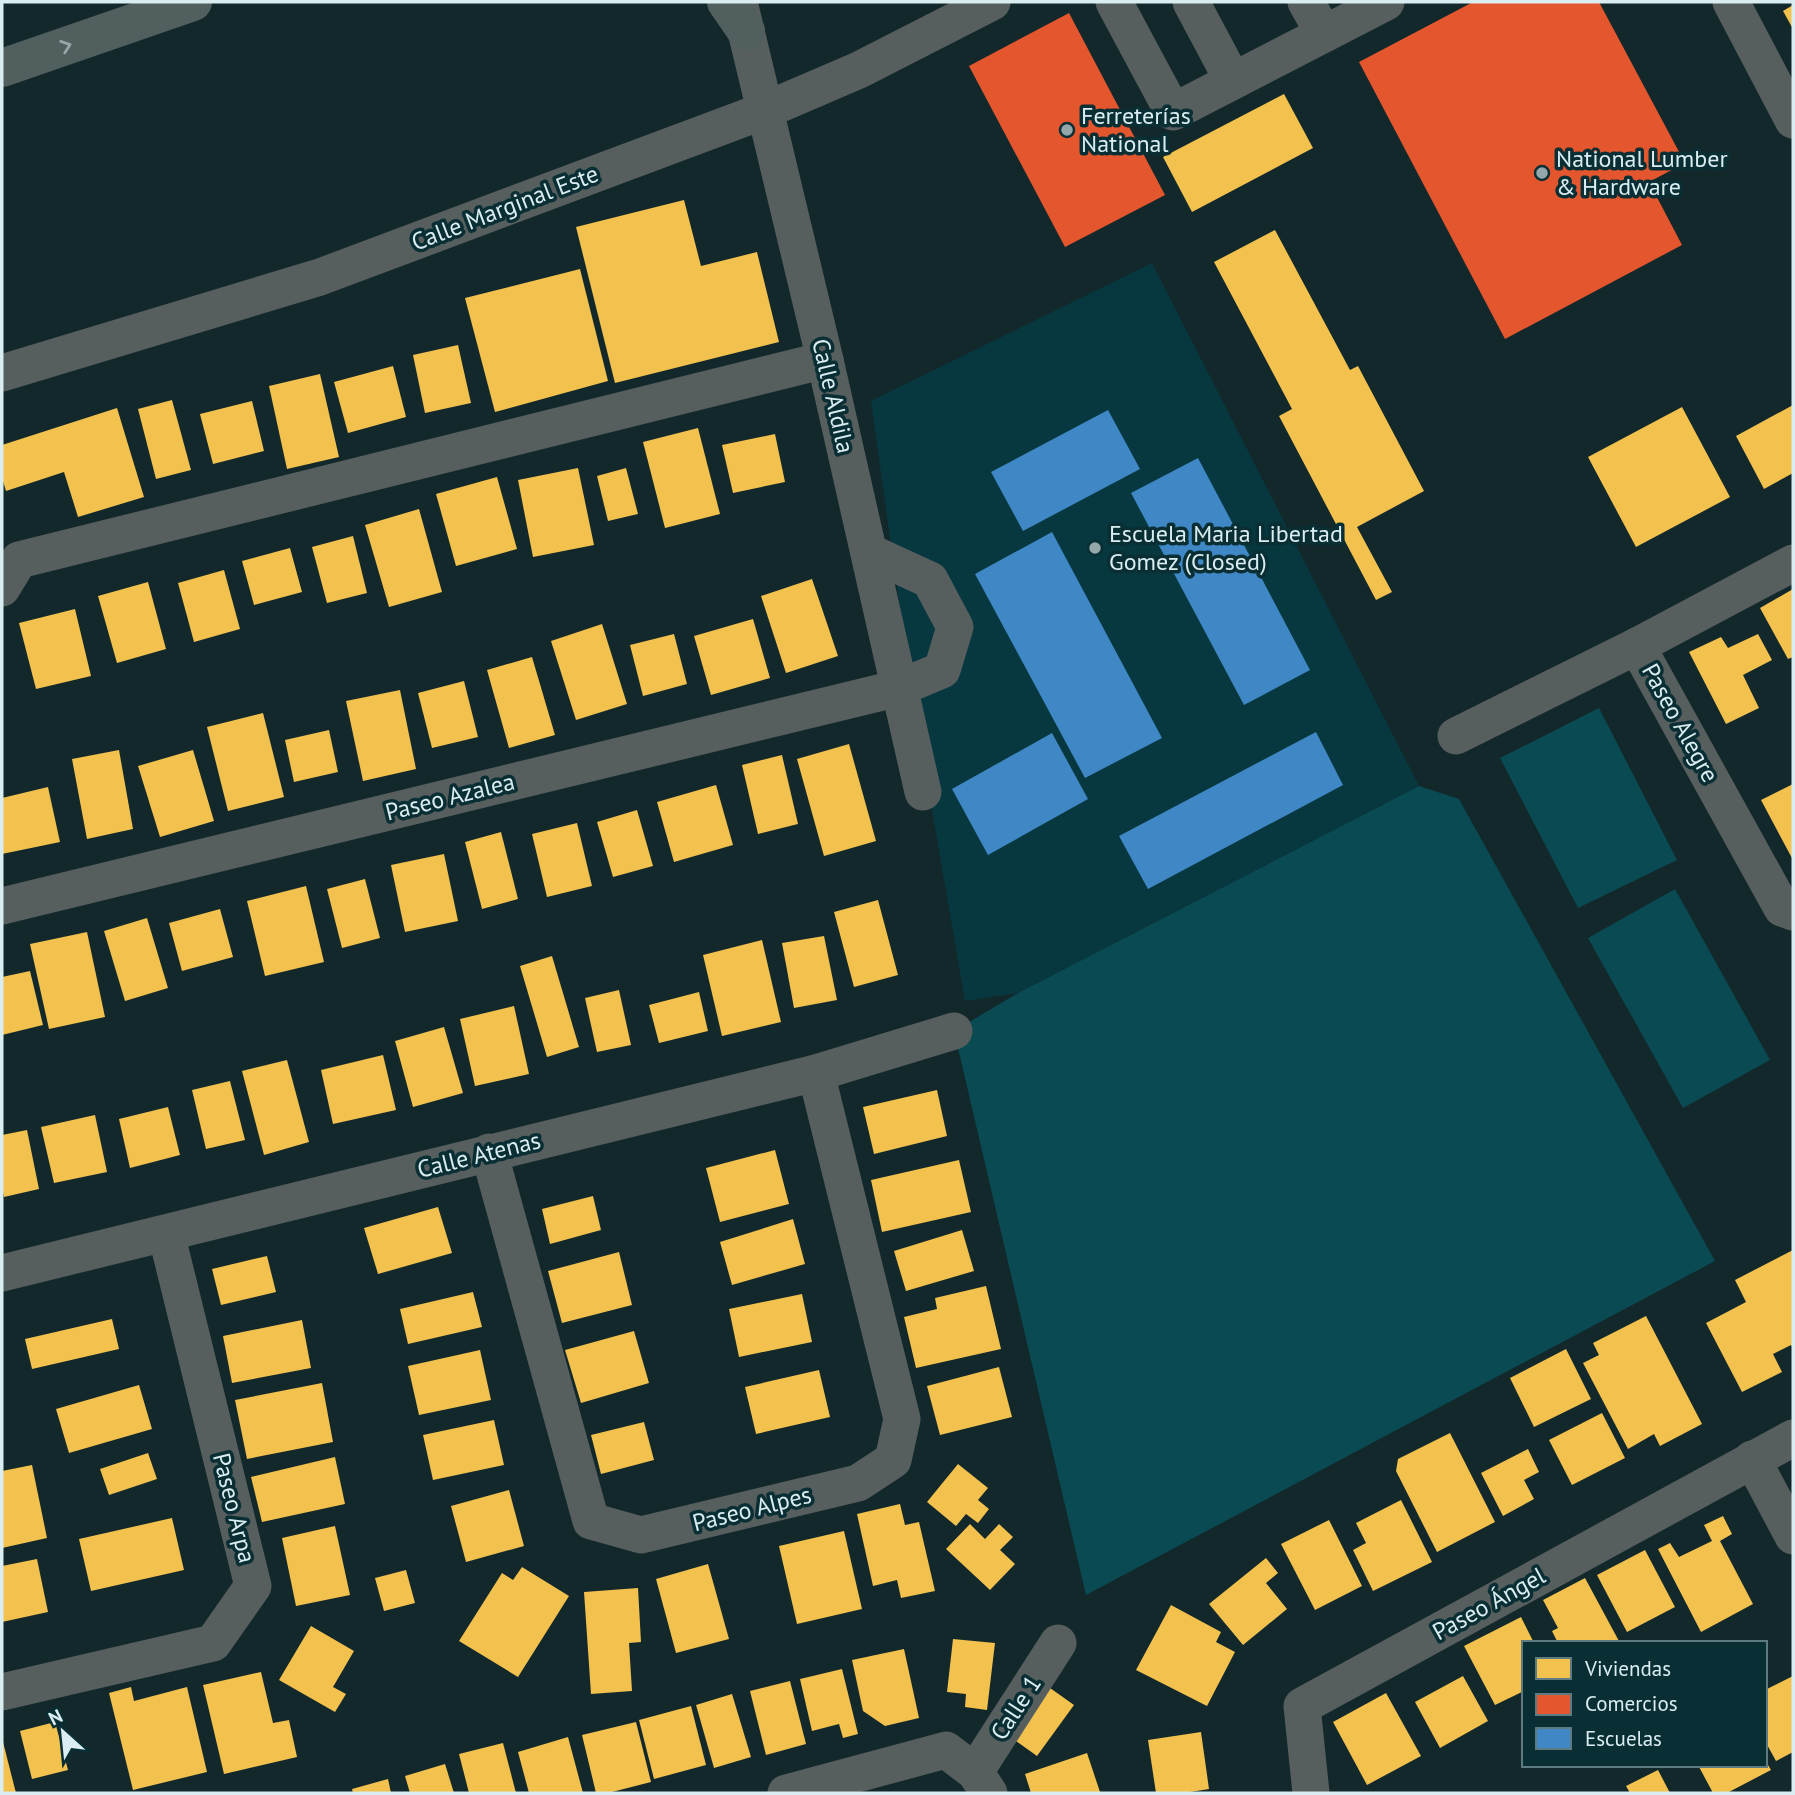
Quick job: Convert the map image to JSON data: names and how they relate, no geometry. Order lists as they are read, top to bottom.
{
  "streets": {
    "street": [
      "Calle Marginal Este",
      "Calle Aldila",
      "Paseo Alegre",
      "Paseo Azalea",
      "Calle Atenas",
      "Paseo Arpa",
      "Paseo Alpes",
      "Paseo Ángel",
      "Calle 1"
    ]
  },
  "crossings": [
    ["Calle Marginal Este", "Calle Aldila"],
    ["Calle Aldila", "Paseo Azalea"],
    ["Calle Atenas", "Paseo Arpa"],
    ["Calle Atenas", "Paseo Alpes"]
  ],
  "places": ["Ferreterías National", "National Lumber & Hardware", "Escuela Maria Libertad Gomez (Closed)"],
  "legend": ["Viviendas", "Comercios", "Escuelas"],
  "north": "top left"
}
